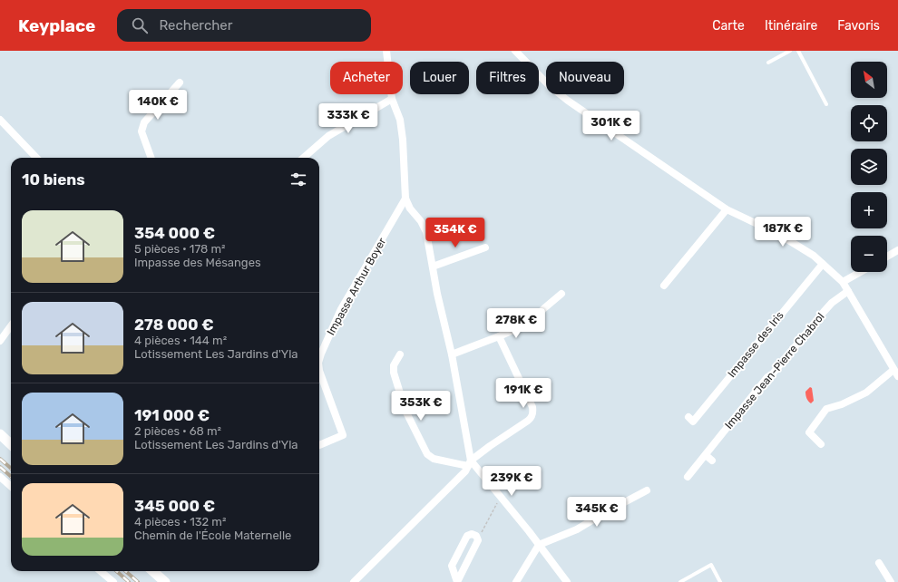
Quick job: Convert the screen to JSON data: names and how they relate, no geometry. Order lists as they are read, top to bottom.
{
  "streets": {
    "street": ["Impasse Arthur Boyer", "Impasse des Iris", "Impasse Jean-Pierre Chabrol"]
  },
  "north": "top left",
  "page": {
    "header": "Keyplace",
    "search": "Rechercher",
    "nav": ["Carte", "Itinéraire", "Favoris"],
    "map_buttons": ["+", "−"],
    "chip": [
      "Acheter",
      "Louer",
      "Filtres",
      "Nouveau"
    ],
    "price": [
      "140K €",
      "333K €",
      "301K €",
      "187K €",
      "354K €",
      "278K €",
      "191K €",
      "353K €",
      "239K €",
      "345K €"
    ],
    "heading": "10 biens",
    "list": [
      {
        "name": "354 000 €",
        "note": "5 pièces · 178 m² · Impasse des Mésanges"
      },
      {
        "name": "278 000 €",
        "note": "4 pièces · 144 m² · Lotissement Les Jardins d'Yla"
      },
      {
        "name": "191 000 €",
        "note": "2 pièces · 68 m² · Lotissement Les Jardins d'Yla"
      },
      {
        "name": "345 000 €",
        "note": "4 pièces · 132 m² · Chemin de l'École Maternelle"
      }
    ]
  }
}
